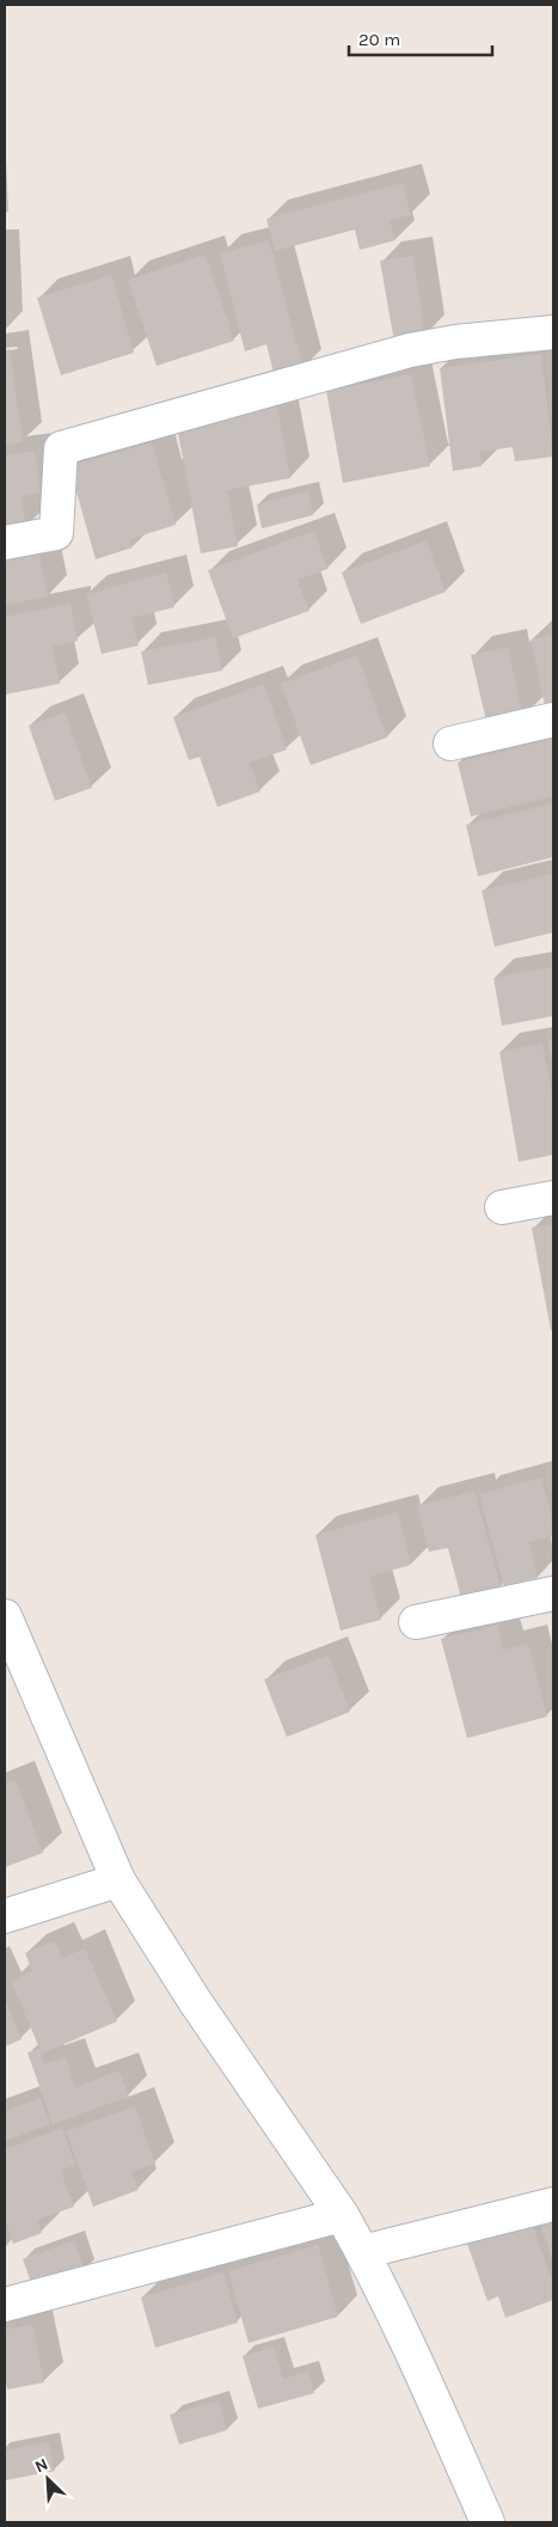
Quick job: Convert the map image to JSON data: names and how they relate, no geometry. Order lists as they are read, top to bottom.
{
  "scale_bar": "20 m",
  "north": "top left"
}
